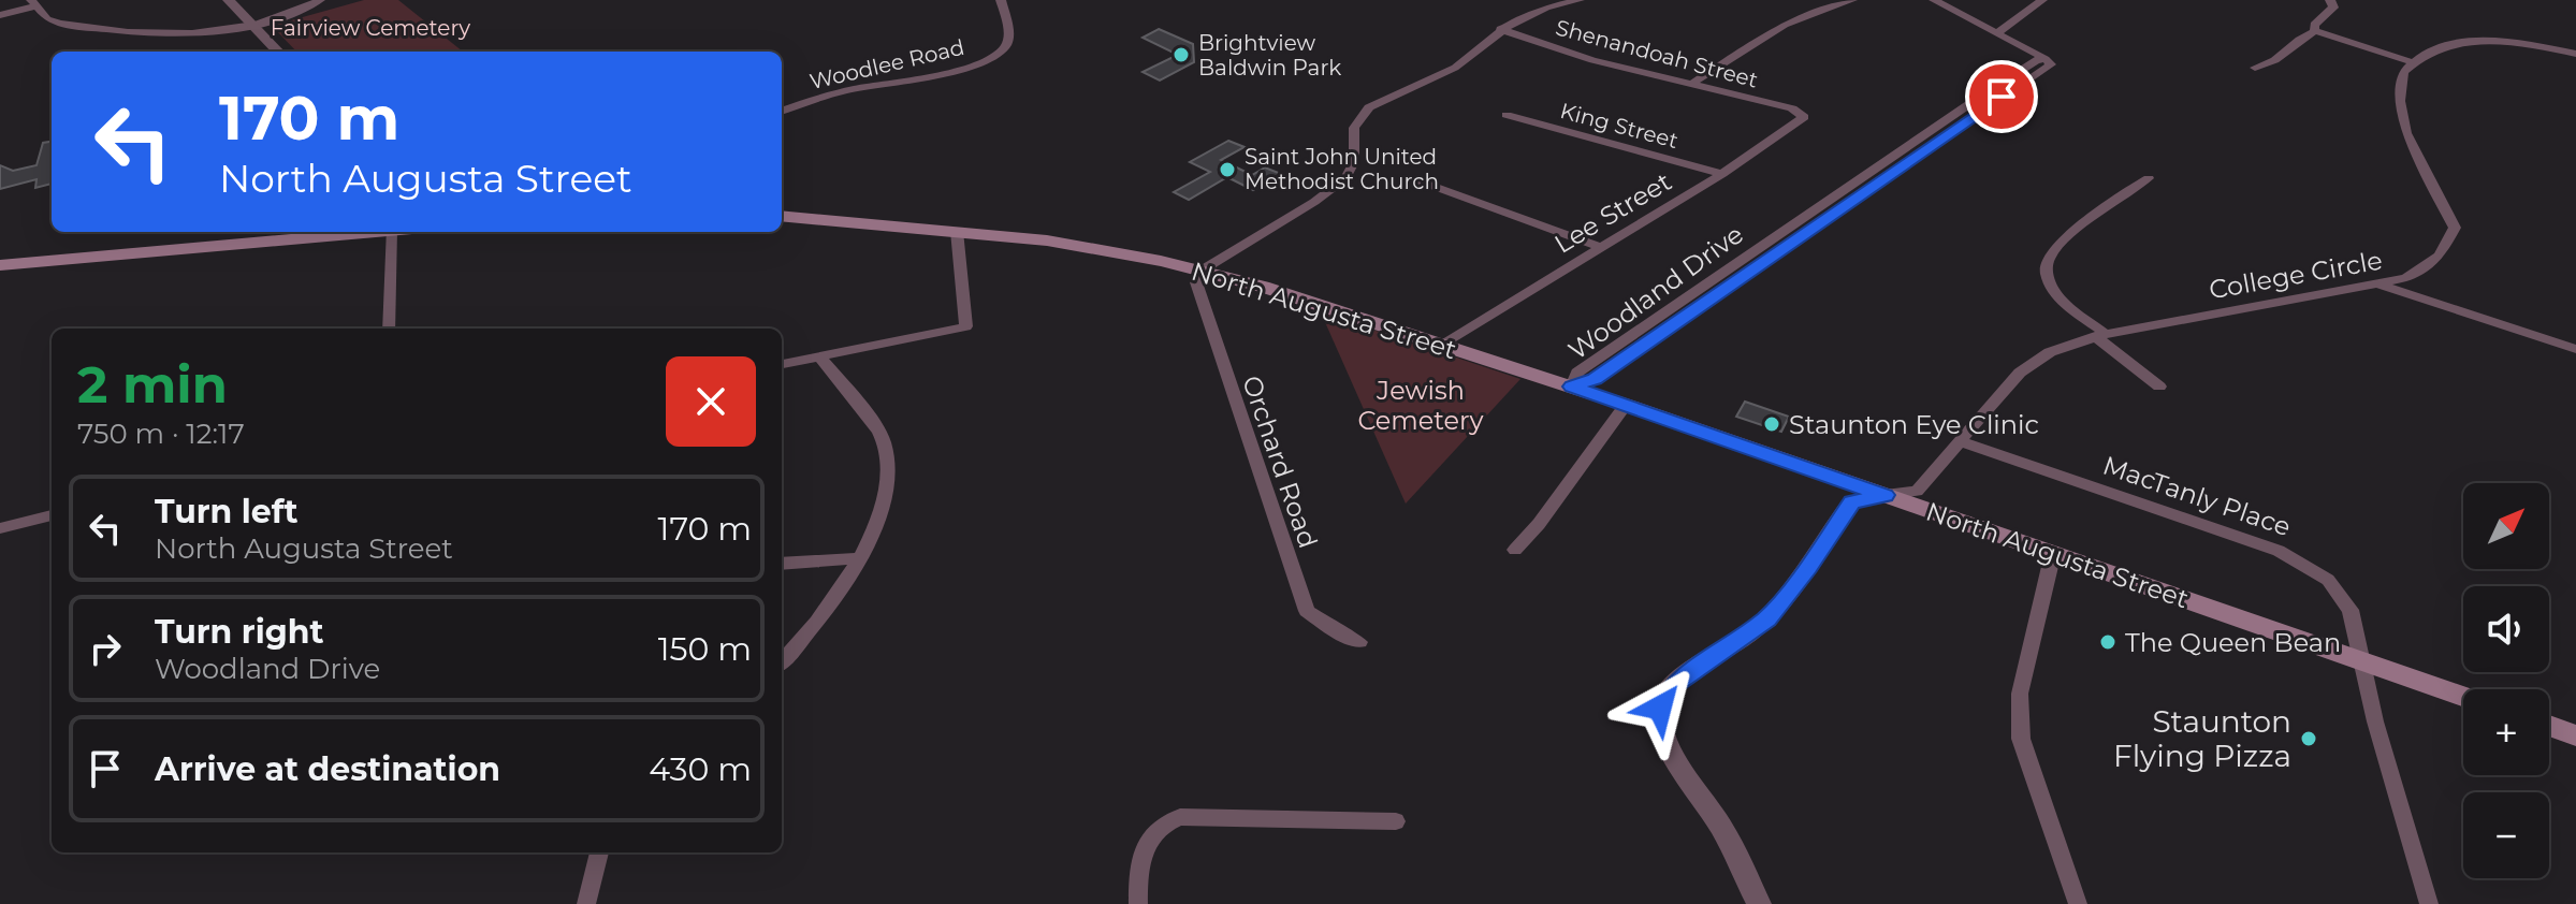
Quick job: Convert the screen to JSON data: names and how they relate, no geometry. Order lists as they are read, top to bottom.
{
  "streets": {
    "main road": ["North Augusta Street"],
    "street": [
      "Shenandoah Street",
      "Woodlee Road",
      "King Street",
      "Lee Street",
      "College Circle",
      "Woodland Drive",
      "Orchard Road",
      "MacTanly Place"
    ]
  },
  "crossings": [
    ["Shenandoah Street", "Lee Street"],
    ["King Street", "Lee Street"],
    ["Lee Street", "North Augusta Street"],
    ["College Circle", "North Augusta Street"],
    ["College Circle", "MacTanly Place"],
    ["Woodland Drive", "North Augusta Street"],
    ["North Augusta Street", "Orchard Road"],
    ["North Augusta Street", "MacTanly Place"]
  ],
  "parks": ["Fairview Cemetery", "Jewish Cemetery"],
  "places": [
    "Brightview Baldwin Park",
    "Saint John United Methodist Church",
    "Staunton Eye Clinic",
    "The Queen Bean",
    "Staunton Flying Pizza"
  ],
  "north": "top right",
  "page": {
    "turn": ["170 m", "North Augusta Street"],
    "heading": ["2 min", "750 m · 12:17"],
    "list": [
      {
        "name": "Turn left",
        "note": "North Augusta Street",
        "value": "170 m"
      },
      {
        "name": "Turn right",
        "note": "Woodland Drive",
        "value": "150 m"
      },
      {
        "name": "Arrive at destination",
        "value": "430 m"
      }
    ],
    "map_buttons": ["+", "−"]
  }
}
